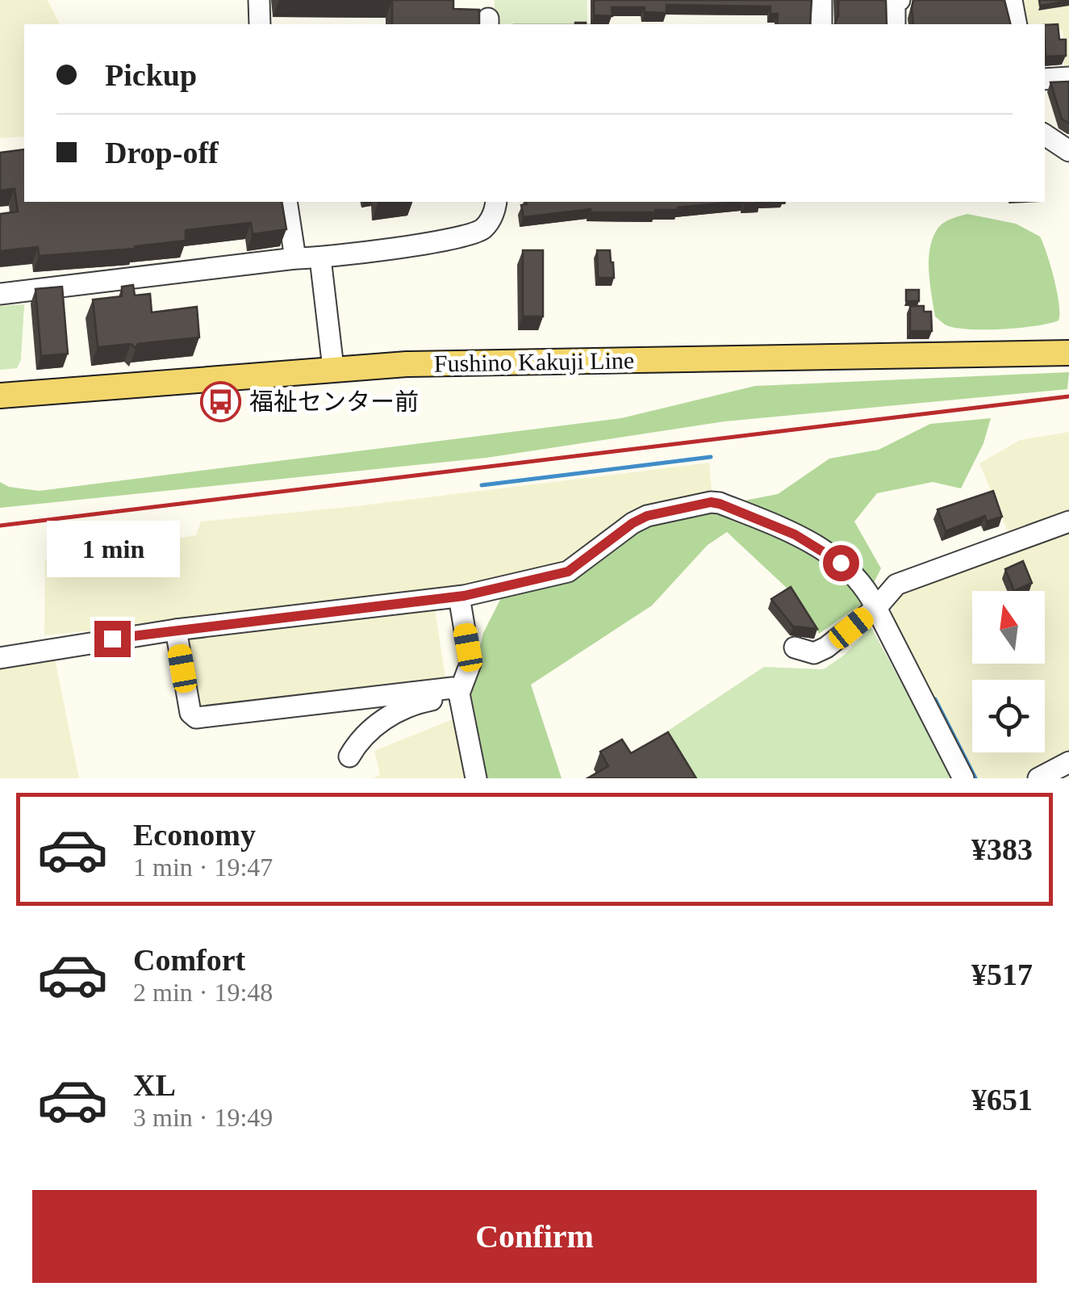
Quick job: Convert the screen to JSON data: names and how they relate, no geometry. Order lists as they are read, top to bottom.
{
  "streets": {
    "main road": ["Fushino Kakuji Line"]
  },
  "places": {
    "bus stop": ["福祉センター前"]
  },
  "north": "top",
  "page": {
    "banner": ["Pickup", "Drop-off"],
    "bubble": "1 min",
    "list": [
      {
        "name": "Economy",
        "note": "1 min · 19:47",
        "value": "¥383"
      },
      {
        "name": "Comfort",
        "note": "2 min · 19:48",
        "value": "¥517"
      },
      {
        "name": "XL",
        "note": "3 min · 19:49",
        "value": "¥651"
      }
    ],
    "buttons": "Confirm"
  }
}
